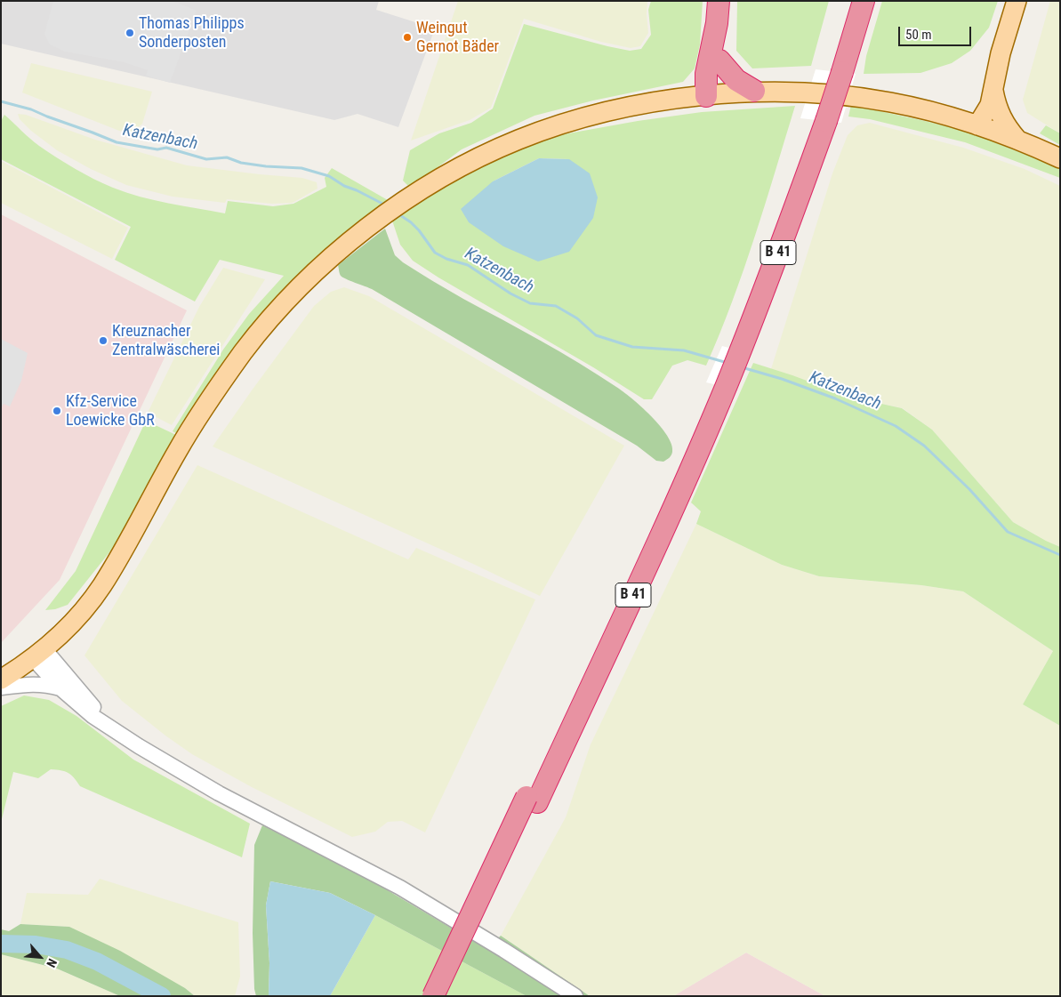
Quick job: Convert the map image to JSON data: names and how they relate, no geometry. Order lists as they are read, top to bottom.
{
  "streets": {
    "highway": ["B 41"]
  },
  "water": ["Katzenbach"],
  "places": [
    "Thomas Philipps Sonderposten",
    "Weingut Gernot Bäder",
    "Kreuznacher Zentralwäscherei",
    "Kfz-Service Loewicke GbR"
  ],
  "scale_bar": "50 m",
  "north": "bottom right"
}
